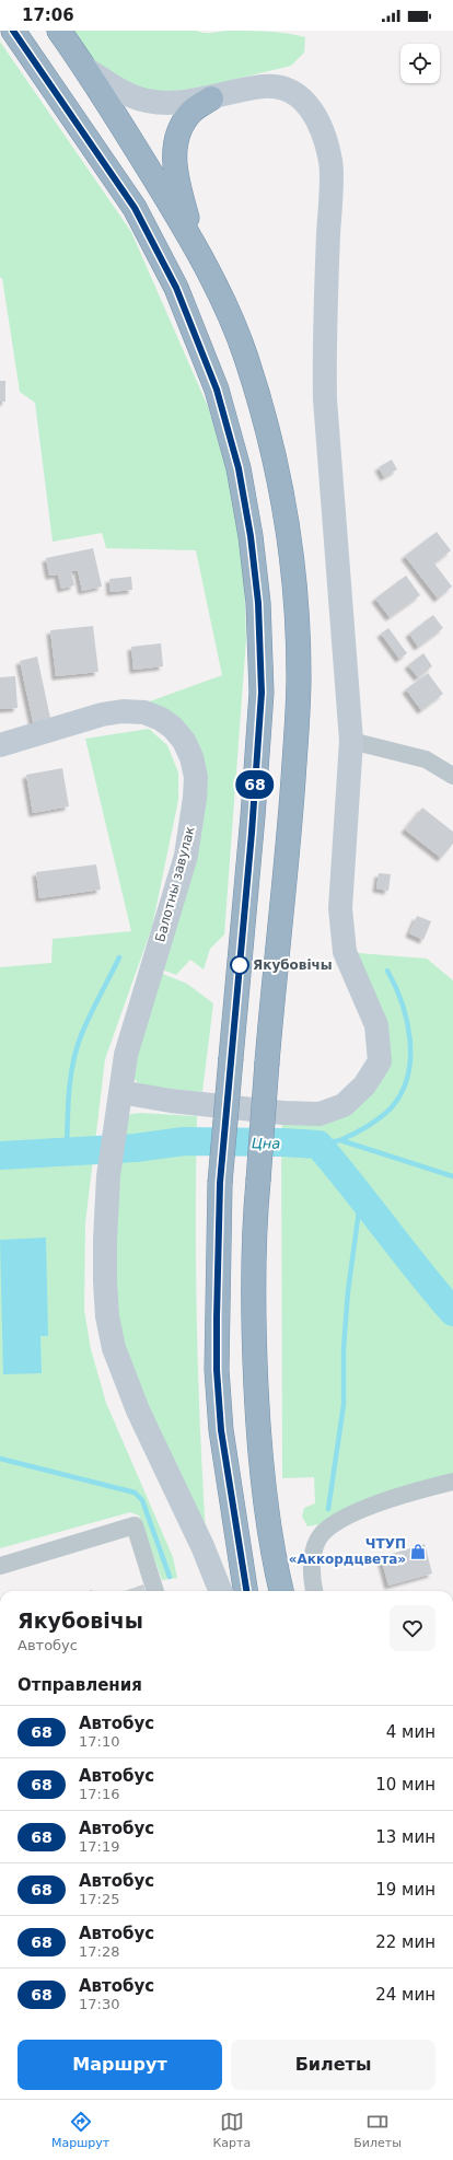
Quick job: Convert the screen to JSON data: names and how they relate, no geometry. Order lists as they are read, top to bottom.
{
  "streets": {
    "main road": ["Балотны завулак"]
  },
  "water": ["Цна"],
  "places": {
    "other": ["Якубовічы"],
    "shop": ["ЧТУП «Аккордцвета»"]
  },
  "lines": ["bus line 68"],
  "page": {
    "status": "17:06",
    "on_map": "68",
    "heading": [
      ["Якубовічы", "Автобус"],
      "Отправления"
    ],
    "list": [
      {
        "mark": "68",
        "name": "Автобус",
        "note": "17:10",
        "value": "4 мин"
      },
      {
        "mark": "68",
        "name": "Автобус",
        "note": "17:16",
        "value": "10 мин"
      },
      {
        "mark": "68",
        "name": "Автобус",
        "note": "17:19",
        "value": "13 мин"
      },
      {
        "mark": "68",
        "name": "Автобус",
        "note": "17:25",
        "value": "19 мин"
      },
      {
        "mark": "68",
        "name": "Автобус",
        "note": "17:28",
        "value": "22 мин"
      },
      {
        "mark": "68",
        "name": "Автобус",
        "note": "17:30",
        "value": "24 мин"
      }
    ],
    "buttons": ["Маршрут", "Билеты"],
    "tabs": ["Маршрут", "Карта", "Билеты"]
  }
}
